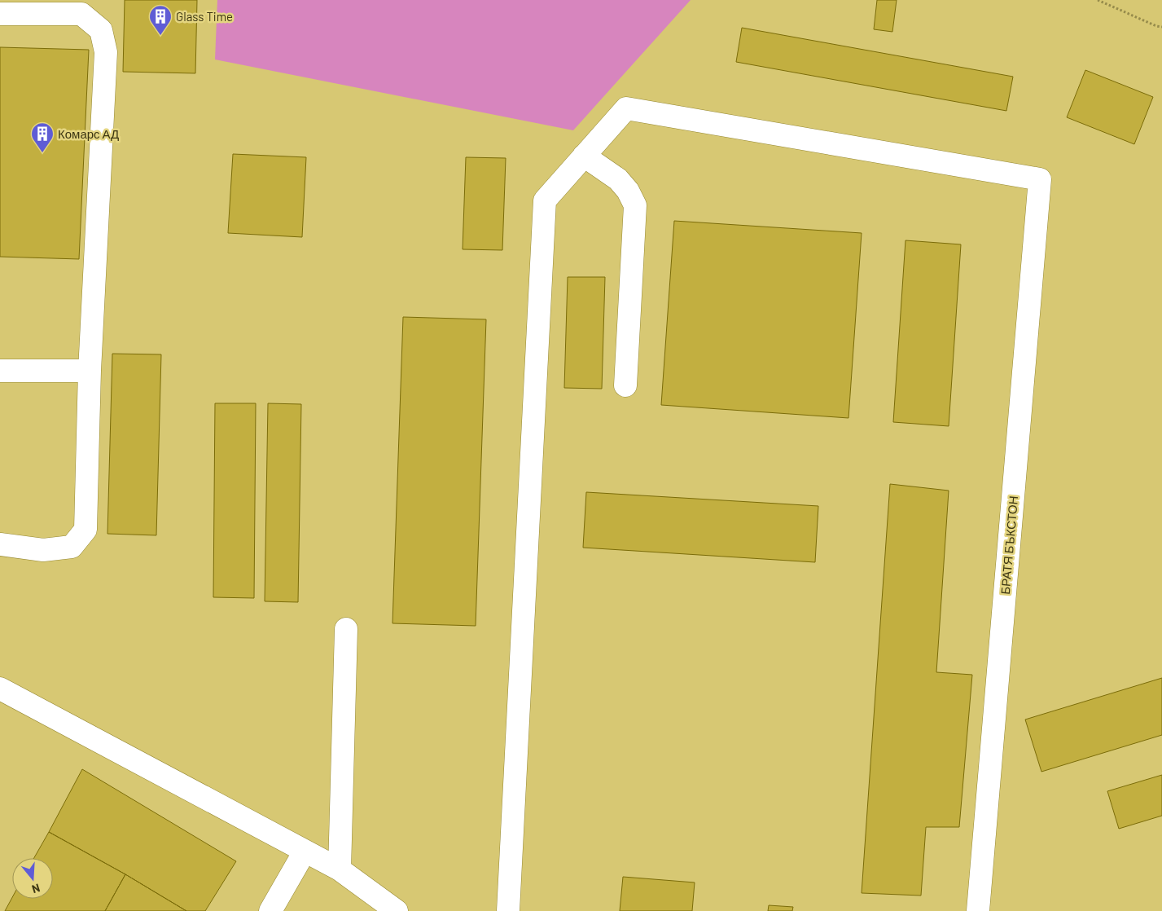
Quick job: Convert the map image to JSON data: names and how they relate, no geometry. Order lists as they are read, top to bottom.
{
  "streets": {
    "street": ["БРАТЯ БЪКСТОН"]
  },
  "places": {
    "building": ["Glass Time", "Комарс АД"]
  },
  "north": "bottom"
}
